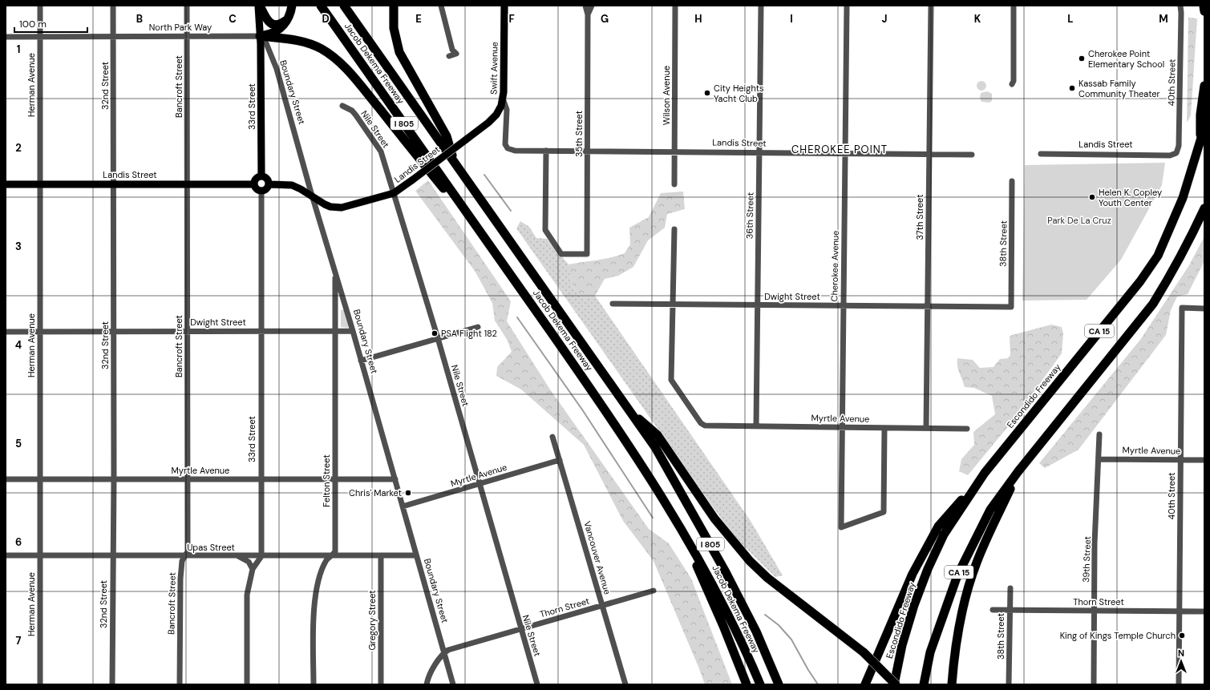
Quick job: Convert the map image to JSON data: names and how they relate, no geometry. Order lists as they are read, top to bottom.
{
  "streets": {
    "highway": [
      "Jacob Dekema Freeway",
      "I 805",
      "CA 15",
      "Escondido Freeway"
    ],
    "main road": ["Swift Avenue", "33rd Street", "Landis Street"],
    "street": [
      "North Park Way",
      "40th Street",
      "Herman Avenue",
      "32nd Street",
      "Bancroft Street",
      "Boundary Street",
      "Wilson Avenue",
      "Nile Street",
      "35th Street",
      "36th Street",
      "37th Street",
      "38th Street",
      "Cherokee Avenue",
      "Dwight Street",
      "Myrtle Avenue",
      "Felton Street",
      "Upas Street",
      "Vancouver Avenue",
      "39th Street",
      "Thorn Street",
      "Gregory Street"
    ]
  },
  "crossings": [
    ["North Park Way", "Herman Avenue"],
    ["North Park Way", "32nd Street"],
    ["North Park Way", "Bancroft Street"],
    ["North Park Way", "Boundary Street"],
    ["North Park Way", "33rd Street"],
    ["Swift Avenue", "Landis Street"],
    ["40th Street", "Landis Street"],
    ["40th Street", "Myrtle Avenue"],
    ["40th Street", "Thorn Street"],
    ["Herman Avenue", "Landis Street"],
    ["Herman Avenue", "Dwight Street"],
    ["Herman Avenue", "Myrtle Avenue"],
    ["Herman Avenue", "Upas Street"],
    ["32nd Street", "Landis Street"],
    ["32nd Street", "Dwight Street"],
    ["32nd Street", "Myrtle Avenue"],
    ["32nd Street", "Upas Street"],
    ["Bancroft Street", "Landis Street"],
    ["Bancroft Street", "Dwight Street"],
    ["Bancroft Street", "Myrtle Avenue"],
    ["Bancroft Street", "Upas Street"],
    ["Boundary Street", "33rd Street"],
    ["Boundary Street", "Landis Street"],
    ["Boundary Street", "Dwight Street"],
    ["Boundary Street", "Myrtle Avenue"],
    ["Boundary Street", "Felton Street"],
    ["Boundary Street", "Upas Street"],
    ["Boundary Street", "Thorn Street"],
    ["Wilson Avenue", "Landis Street"],
    ["33rd Street", "Landis Street"],
    ["33rd Street", "Dwight Street"],
    ["33rd Street", "Myrtle Avenue"],
    ["33rd Street", "Upas Street"],
    ["Nile Street", "Landis Street"],
    ["Nile Street", "Myrtle Avenue"],
    ["Nile Street", "Thorn Street"],
    ["35th Street", "Landis Street"],
    ["Landis Street", "36th Street"],
    ["Landis Street", "37th Street"],
    ["Landis Street", "Cherokee Avenue"],
    ["36th Street", "Dwight Street"],
    ["36th Street", "Myrtle Avenue"],
    ["37th Street", "Dwight Street"],
    ["37th Street", "Myrtle Avenue"],
    ["38th Street", "Dwight Street"],
    ["38th Street", "Thorn Street"],
    ["Cherokee Avenue", "Dwight Street"],
    ["Cherokee Avenue", "Myrtle Avenue"],
    ["Dwight Street", "Myrtle Avenue"],
    ["Dwight Street", "Felton Street"],
    ["Myrtle Avenue", "Felton Street"],
    ["Myrtle Avenue", "Vancouver Avenue"],
    ["Myrtle Avenue", "39th Street"],
    ["Felton Street", "Upas Street"],
    ["Upas Street", "Gregory Street"],
    ["Vancouver Avenue", "Thorn Street"],
    ["39th Street", "Thorn Street"]
  ],
  "districts": ["CHEROKEE POINT"],
  "parks": ["Park De La Cruz"],
  "places": [
    "Cherokee Point Elementary School",
    "Kassab Family Community Theater",
    "City Heights Yacht Club",
    "Helen K. Copley Youth Center",
    "PSA Flight 182",
    "Chris' Market",
    "King of Kings Temple Church"
  ],
  "scale_bar": "100 m",
  "north": "top",
  "grid": {
    "columns": [
      "B",
      "C",
      "D",
      "E",
      "F",
      "G",
      "H",
      "I",
      "J",
      "K",
      "L",
      "M"
    ],
    "rows": [
      "1",
      "2",
      "3",
      "4",
      "5",
      "6",
      "7"
    ]
  }
}
